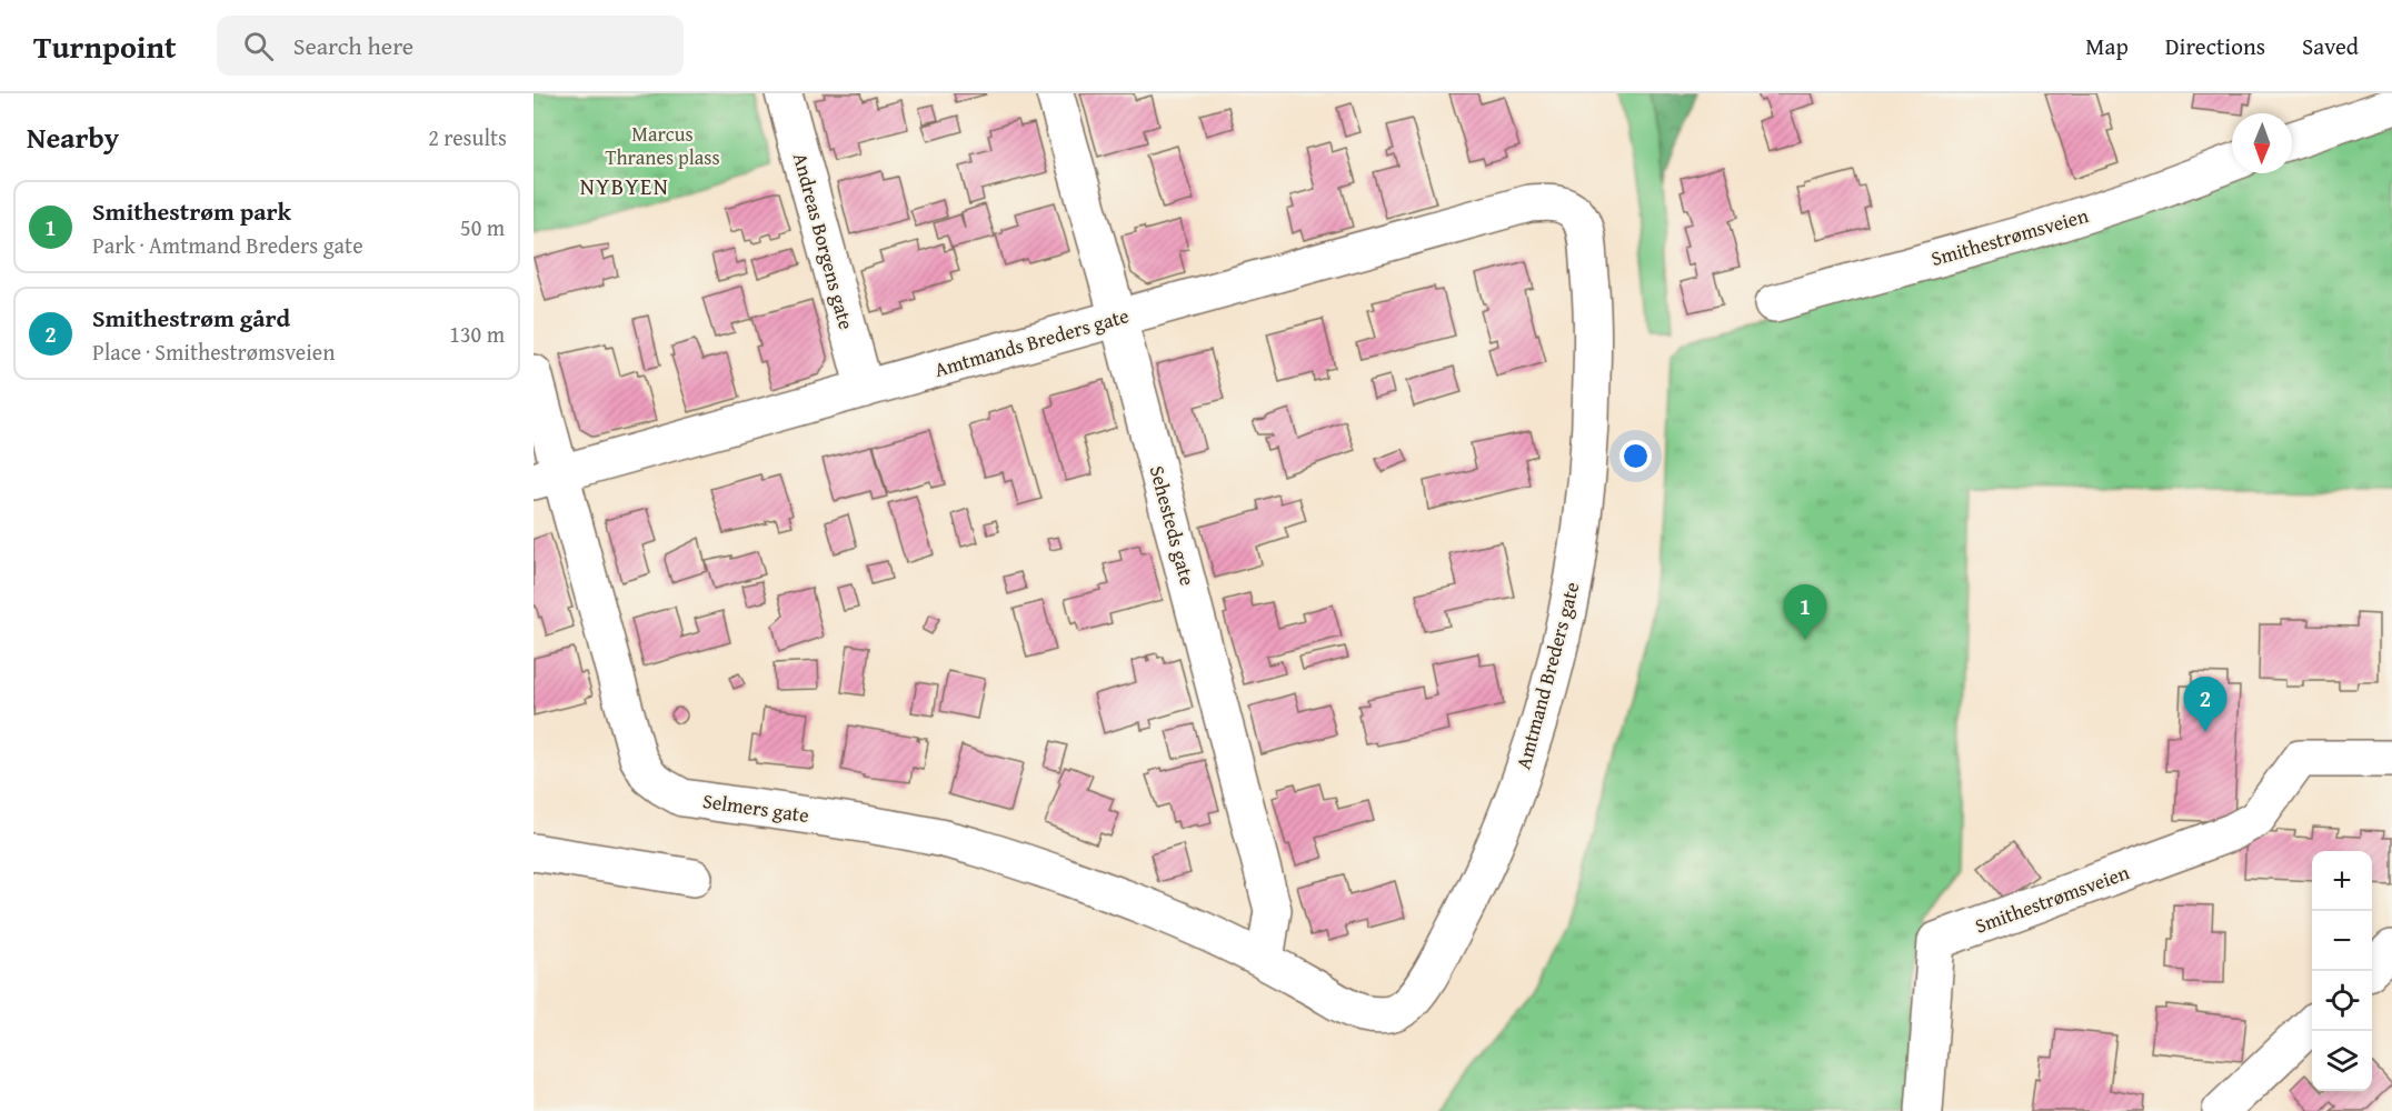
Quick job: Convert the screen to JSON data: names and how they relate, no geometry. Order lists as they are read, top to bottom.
{
  "streets": {
    "street": [
      "Smithestrømsveien",
      "Andreas Borgens gate",
      "Amtmands Breders gate",
      "Sehesteds gate",
      "Amtmand Breders gate",
      "Selmers gate"
    ]
  },
  "crossings": [
    ["Andreas Borgens gate", "Amtmands Breders gate"],
    ["Amtmands Breders gate", "Sehesteds gate"],
    ["Amtmands Breders gate", "Amtmand Breders gate"],
    ["Amtmands Breders gate", "Selmers gate"],
    ["Sehesteds gate", "Amtmand Breders gate"],
    ["Sehesteds gate", "Selmers gate"],
    ["Amtmand Breders gate", "Selmers gate"]
  ],
  "districts": ["NYBYEN"],
  "parks": ["Marcus Thranes plass"],
  "north": "bottom",
  "page": {
    "header": "Turnpoint",
    "search": "Search here",
    "nav": ["Map", "Directions", "Saved"],
    "heading": ["Nearby", "2 results"],
    "list": [
      {
        "mark": "1",
        "name": "Smithestrøm park",
        "note": "Park · Amtmand Breders gate",
        "value": "50 m"
      },
      {
        "mark": "2",
        "name": "Smithestrøm gård",
        "note": "Place · Smithestrømsveien",
        "value": "130 m"
      }
    ],
    "pins": ["1", "2"],
    "map_buttons": ["+", "−"]
  }
}
